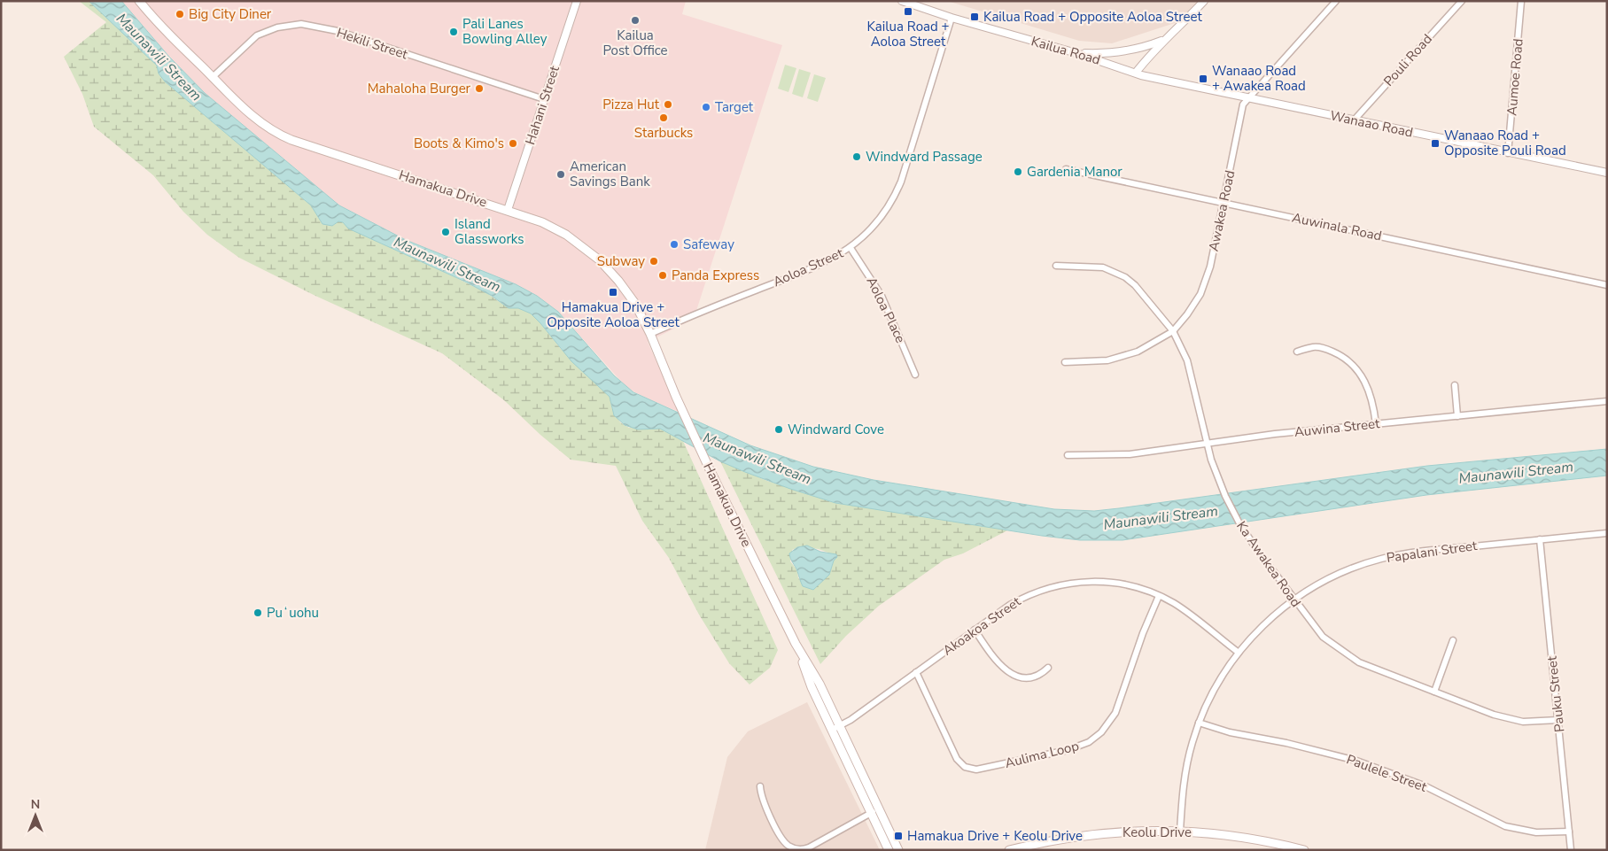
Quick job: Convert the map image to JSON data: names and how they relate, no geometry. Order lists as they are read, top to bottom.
{
  "streets": {
    "main road": ["Hamakua Drive", "Keolu Drive"],
    "street": [
      "Hekili Street",
      "Kailua Road",
      "Pouli Road",
      "Aumoe Road",
      "Hahani Street",
      "Wanaao Road",
      "Awakea Road",
      "Auwinala Road",
      "Aoloa Street",
      "Aoloa Place",
      "Auwina Street",
      "Papalani Street",
      "Ka Awakea Road",
      "Akoakoa Street",
      "Pauku Street",
      "Aulima Loop",
      "Paulele Street"
    ]
  },
  "crossings": [
    ["Hekili Street", "Hahani Street"],
    ["Hekili Street", "Hamakua Drive"],
    ["Kailua Road", "Wanaao Road"],
    ["Kailua Road", "Aoloa Street"],
    ["Pouli Road", "Wanaao Road"],
    ["Aumoe Road", "Wanaao Road"],
    ["Hahani Street", "Hamakua Drive"],
    ["Wanaao Road", "Awakea Road"],
    ["Hamakua Drive", "Aoloa Street"],
    ["Hamakua Drive", "Akoakoa Street"],
    ["Awakea Road", "Auwinala Road"],
    ["Awakea Road", "Ka Awakea Road"],
    ["Aoloa Street", "Aoloa Place"],
    ["Auwina Street", "Ka Awakea Road"],
    ["Papalani Street", "Ka Awakea Road"],
    ["Papalani Street", "Akoakoa Street"],
    ["Papalani Street", "Pauku Street"],
    ["Papalani Street", "Paulele Street"],
    ["Papalani Street", "Keolu Drive"],
    ["Ka Awakea Road", "Pauku Street"],
    ["Akoakoa Street", "Aulima Loop"],
    ["Pauku Street", "Paulele Street"]
  ],
  "water": ["Maunawili Stream"],
  "places": {
    "transit": [
      "Kailua Road + Aoloa Street",
      "Kailua Road + Opposite Aoloa Street",
      "Wanaao Road + Awakea Road",
      "Wanaao Road + Opposite Pouli Road",
      "Hamakua Drive + Opposite Aoloa Street",
      "Hamakua Drive + Keolu Drive"
    ],
    "other": [
      "Big City Diner",
      "Kailua Post Office",
      "Pali Lanes Bowling Alley",
      "Mahaloha Burger",
      "Pizza Hut",
      "Target",
      "Starbucks",
      "Boots & Kimo's",
      "Windward Passage",
      "Gardenia Manor",
      "American Savings Bank",
      "Island Glassworks",
      "Safeway",
      "Subway",
      "Panda Express",
      "Windward Cove",
      "Puʻuohu"
    ]
  },
  "north": "top"
}
